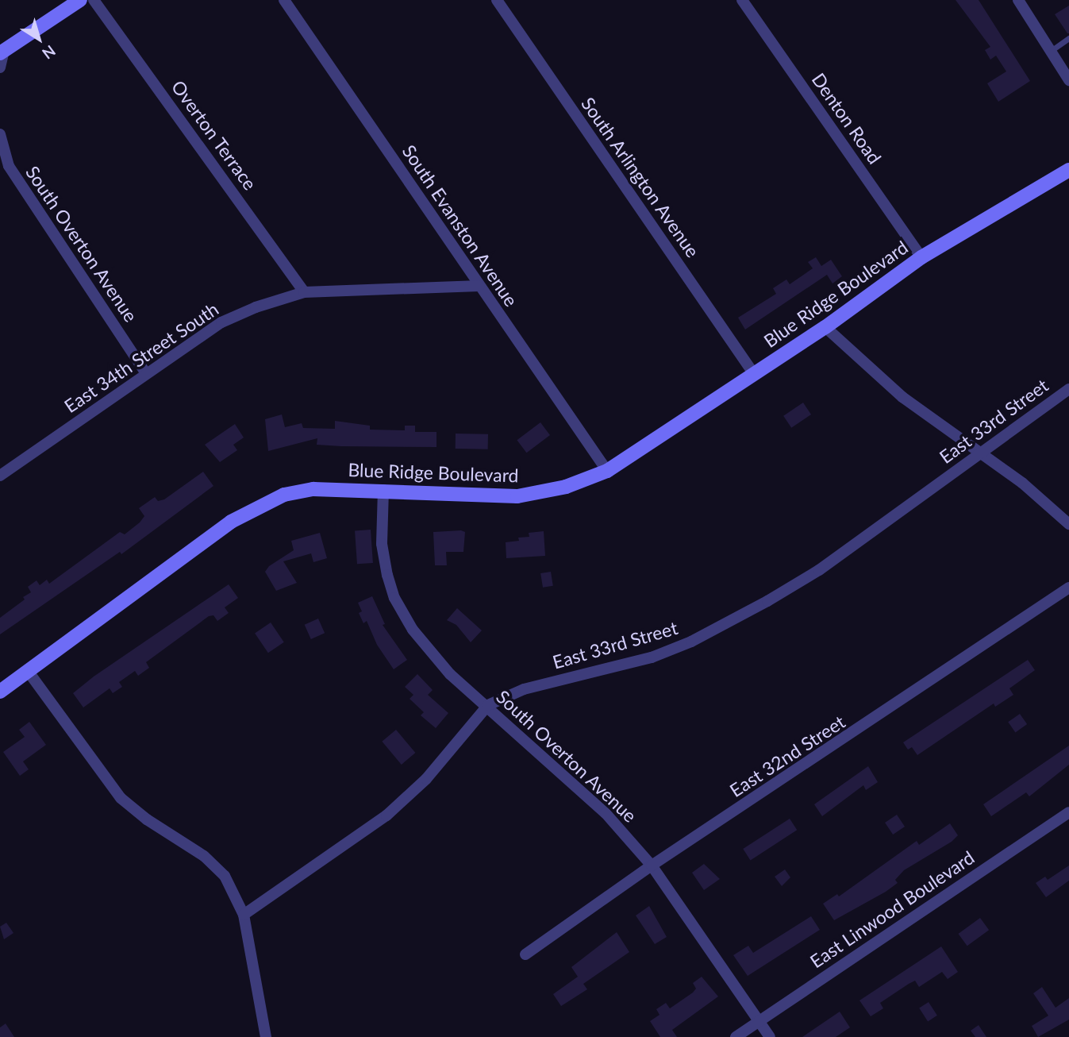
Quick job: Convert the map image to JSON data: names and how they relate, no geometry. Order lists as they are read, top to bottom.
{
  "streets": {
    "street": [
      "Denton Road",
      "Overton Terrace",
      "South Arlington Avenue",
      "South Evanston Avenue",
      "South Overton Avenue",
      "Blue Ridge Boulevard",
      "East 34th Street South",
      "East 33rd Street",
      "East 32nd Street",
      "East Linwood Boulevard"
    ]
  },
  "crossings": [
    ["Denton Road", "Blue Ridge Boulevard"],
    ["Overton Terrace", "East 34th Street South"],
    ["South Arlington Avenue", "Blue Ridge Boulevard"],
    ["South Evanston Avenue", "Blue Ridge Boulevard"],
    ["South Evanston Avenue", "East 34th Street South"],
    ["South Overton Avenue", "Blue Ridge Boulevard"],
    ["South Overton Avenue", "East 34th Street South"],
    ["South Overton Avenue", "East 33rd Street"],
    ["South Overton Avenue", "East 32nd Street"],
    ["South Overton Avenue", "East Linwood Boulevard"]
  ],
  "north": "bottom right"
}
